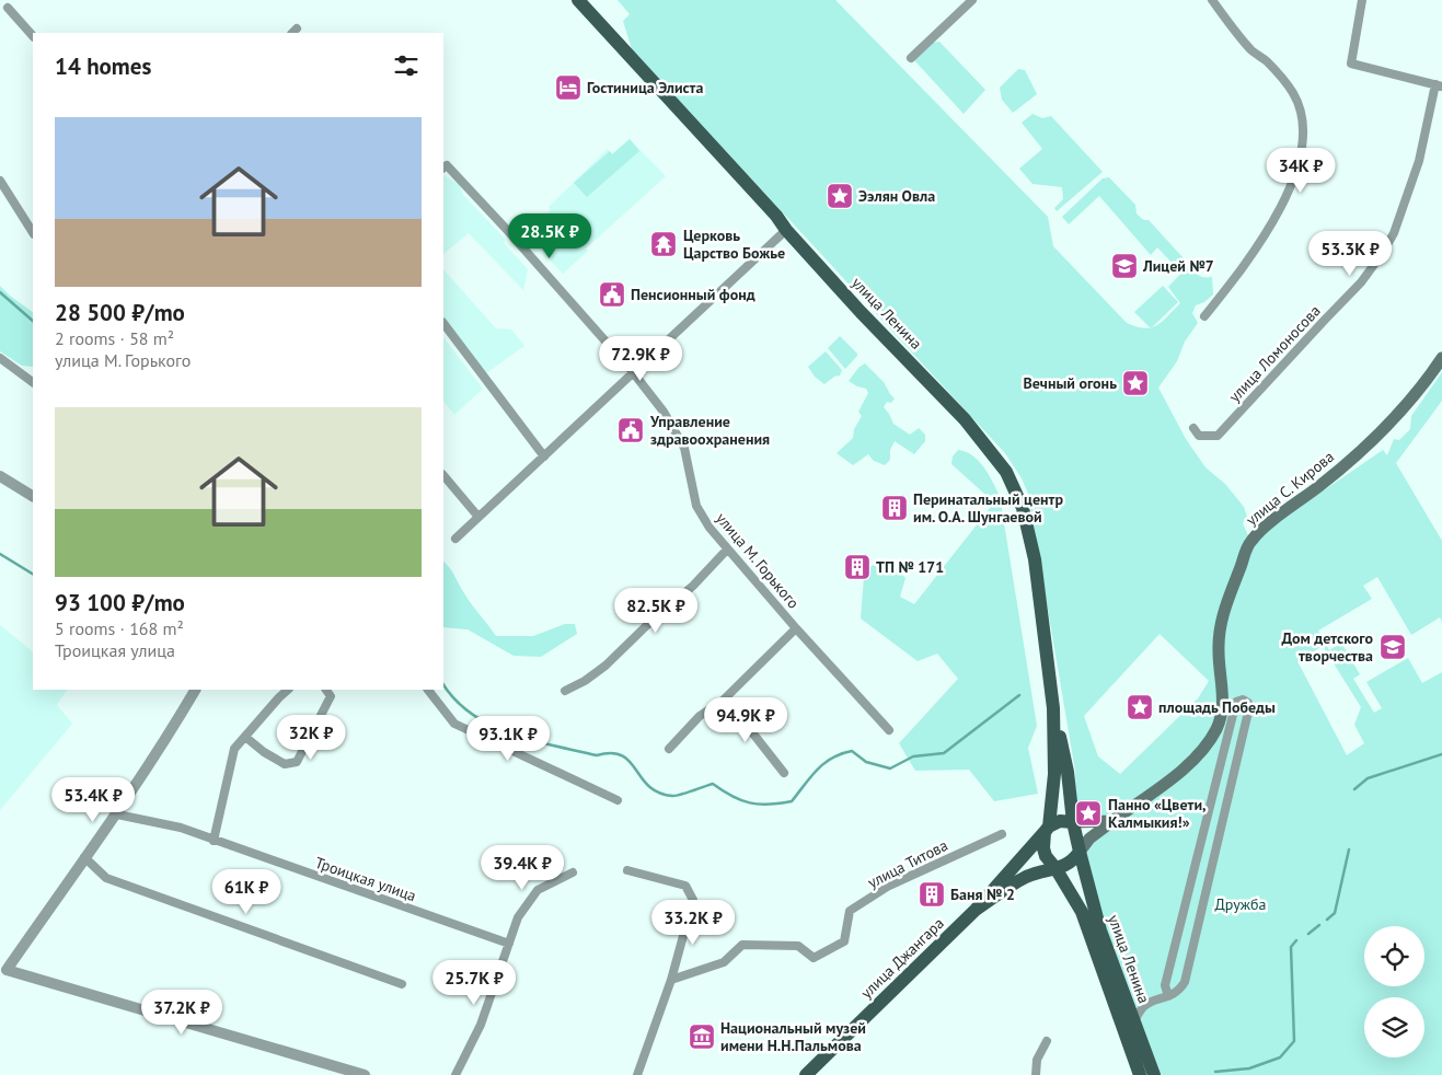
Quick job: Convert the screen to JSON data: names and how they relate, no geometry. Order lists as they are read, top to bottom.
{
  "streets": {
    "main road": ["улица Ленина", "улица С. Кирова", "улица Джангара"],
    "street": [
      "улица Ломоносова",
      "улица М. Горького",
      "улица Титова",
      "Троицкая улица"
    ]
  },
  "crossings": [
    ["улица Ленина", "улица С. Кирова"],
    ["улица Ленина", "улица Джангара"],
    ["улица С. Кирова", "улица Джангара"]
  ],
  "parks": ["Дружба"],
  "places": {
    "hotel": ["Гостиница Элиста"],
    "place": [
      "Ээлян Овла",
      "Вечный огонь",
      "площадь Победы",
      "Панно «Цвети, Калмыкия!»"
    ],
    "temple": ["Церковь Царство Божье"],
    "school or university": ["Лицей №7", "Дом детского творчества"],
    "public building": ["Пенсионный фонд", "Управление здравоохранения"],
    "building": ["Перинатальный центр им. О.А. Шунгаевой", "ТП № 171", "Баня № 2"],
    "museum": ["Национальный музей имени Н.Н.Пальмова"]
  },
  "page": {
    "heading": "14 homes",
    "list": [
      {
        "name": "28 500 ₽/mo",
        "note": "2 rooms · 58 m² · улица М. Горького"
      },
      {
        "name": "93 100 ₽/mo",
        "note": "5 rooms · 168 m² · Троицкая улица"
      }
    ],
    "price": [
      "34K ₽",
      "28.5K ₽",
      "53.3K ₽",
      "72.9K ₽",
      "82.5K ₽",
      "94.9K ₽",
      "32K ₽",
      "93.1K ₽",
      "53.4K ₽",
      "39.4K ₽",
      "61K ₽",
      "33.2K ₽",
      "25.7K ₽",
      "37.2K ₽"
    ]
  }
}
